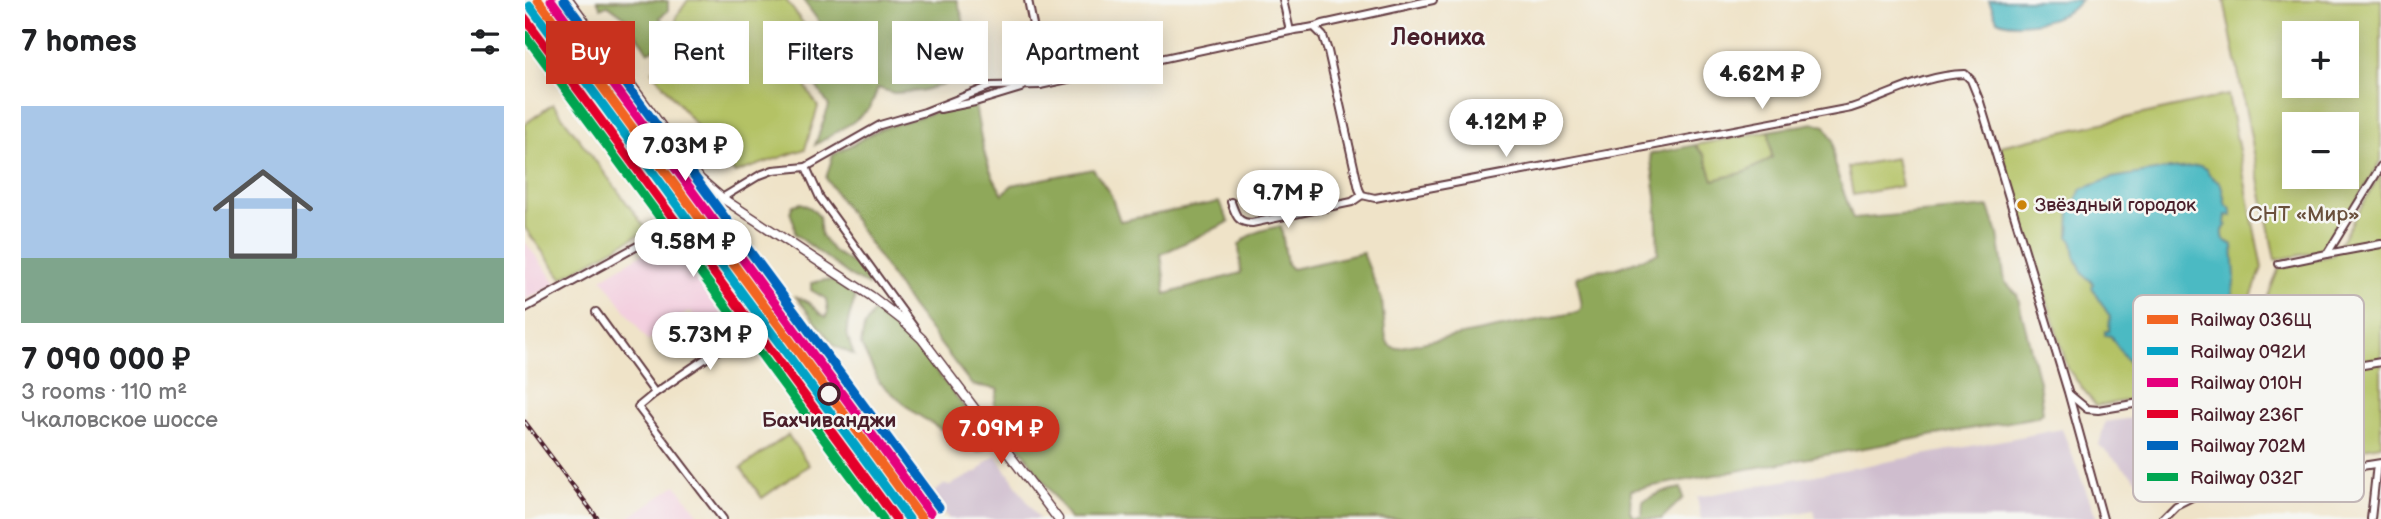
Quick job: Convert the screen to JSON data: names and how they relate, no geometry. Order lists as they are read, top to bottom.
{
  "districts": ["Леониха"],
  "parks": ["СНТ «Мир»"],
  "places": ["Звёздный городок", "Бахчиванджи"],
  "lines": [
    "rail line 036Щ",
    "rail line 010Н",
    "rail line 702М",
    "rail line 092И",
    "rail line 236Г",
    "rail line 032Г"
  ],
  "legend": [
    "Railway 036Щ",
    "Railway 092И",
    "Railway 010Н",
    "Railway 236Г",
    "Railway 702М",
    "Railway 032Г"
  ],
  "page": {
    "heading": "7 homes",
    "map_buttons": ["+", "−"],
    "chip": [
      "Buy",
      "Rent",
      "Filters",
      "New",
      "Apartment"
    ],
    "price": [
      "4.62M ₽",
      "4.12M ₽",
      "7.03M ₽",
      "9.7M ₽",
      "9.58M ₽",
      "5.73M ₽",
      "7.09M ₽"
    ],
    "list": [
      {
        "name": "7 090 000 ₽",
        "note": "3 rooms · 110 m² · Чкаловское шоссе"
      }
    ]
  }
}
